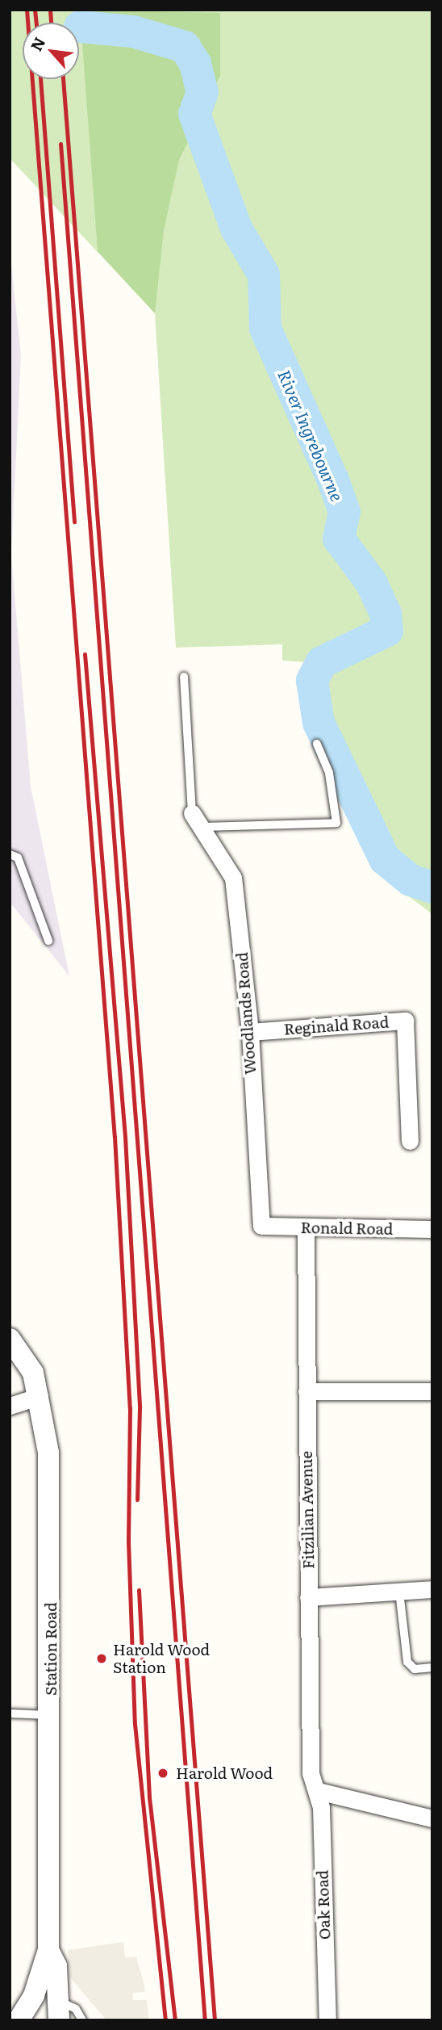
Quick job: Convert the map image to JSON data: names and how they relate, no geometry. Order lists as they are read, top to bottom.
{
  "streets": {
    "street": [
      "Woodlands Road",
      "Reginald Road",
      "Ronald Road",
      "Fitzilian Avenue",
      "Station Road",
      "Oak Road"
    ]
  },
  "crossings": [
    ["Woodlands Road", "Reginald Road"],
    ["Woodlands Road", "Ronald Road"],
    ["Ronald Road", "Fitzilian Avenue"],
    ["Fitzilian Avenue", "Oak Road"]
  ],
  "water": ["River Ingrebourne"],
  "places": ["Harold Wood Station", "Harold Wood"],
  "north": "top left"
}
